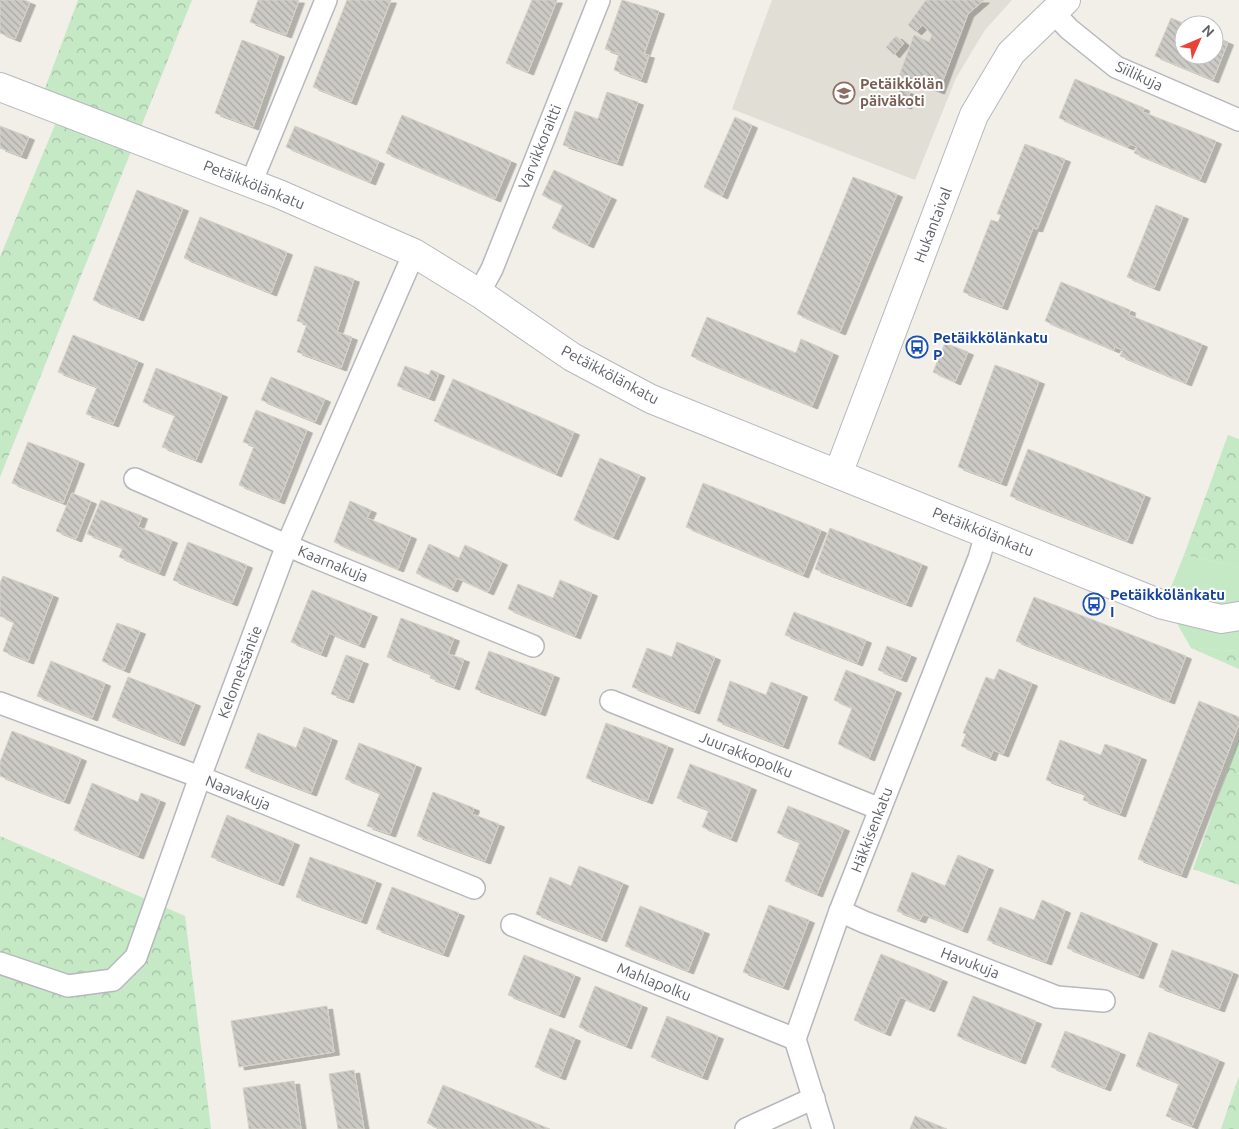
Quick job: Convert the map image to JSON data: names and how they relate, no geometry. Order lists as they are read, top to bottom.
{
  "streets": {
    "street": [
      "Siilikuja",
      "Varvikkoraitti",
      "Petäikkölänkatu",
      "Hukantaival",
      "Kaarnakuja",
      "Kelometsäntie",
      "Juurakkopolku",
      "Naavakuja",
      "Häkkisenkatu",
      "Havukuja",
      "Mahlapolku"
    ]
  },
  "crossings": [
    ["Siilikuja", "Hukantaival"],
    ["Varvikkoraitti", "Petäikkölänkatu"],
    ["Petäikkölänkatu", "Hukantaival"],
    ["Petäikkölänkatu", "Kelometsäntie"],
    ["Petäikkölänkatu", "Häkkisenkatu"],
    ["Kaarnakuja", "Kelometsäntie"],
    ["Kelometsäntie", "Naavakuja"],
    ["Juurakkopolku", "Häkkisenkatu"],
    ["Häkkisenkatu", "Havukuja"],
    ["Häkkisenkatu", "Mahlapolku"]
  ],
  "places": {
    "school or university": ["Petäikkölän päiväkoti"],
    "bus stop": ["Petäikkölänkatu P", "Petäikkölänkatu I"]
  },
  "north": "top right"
}
